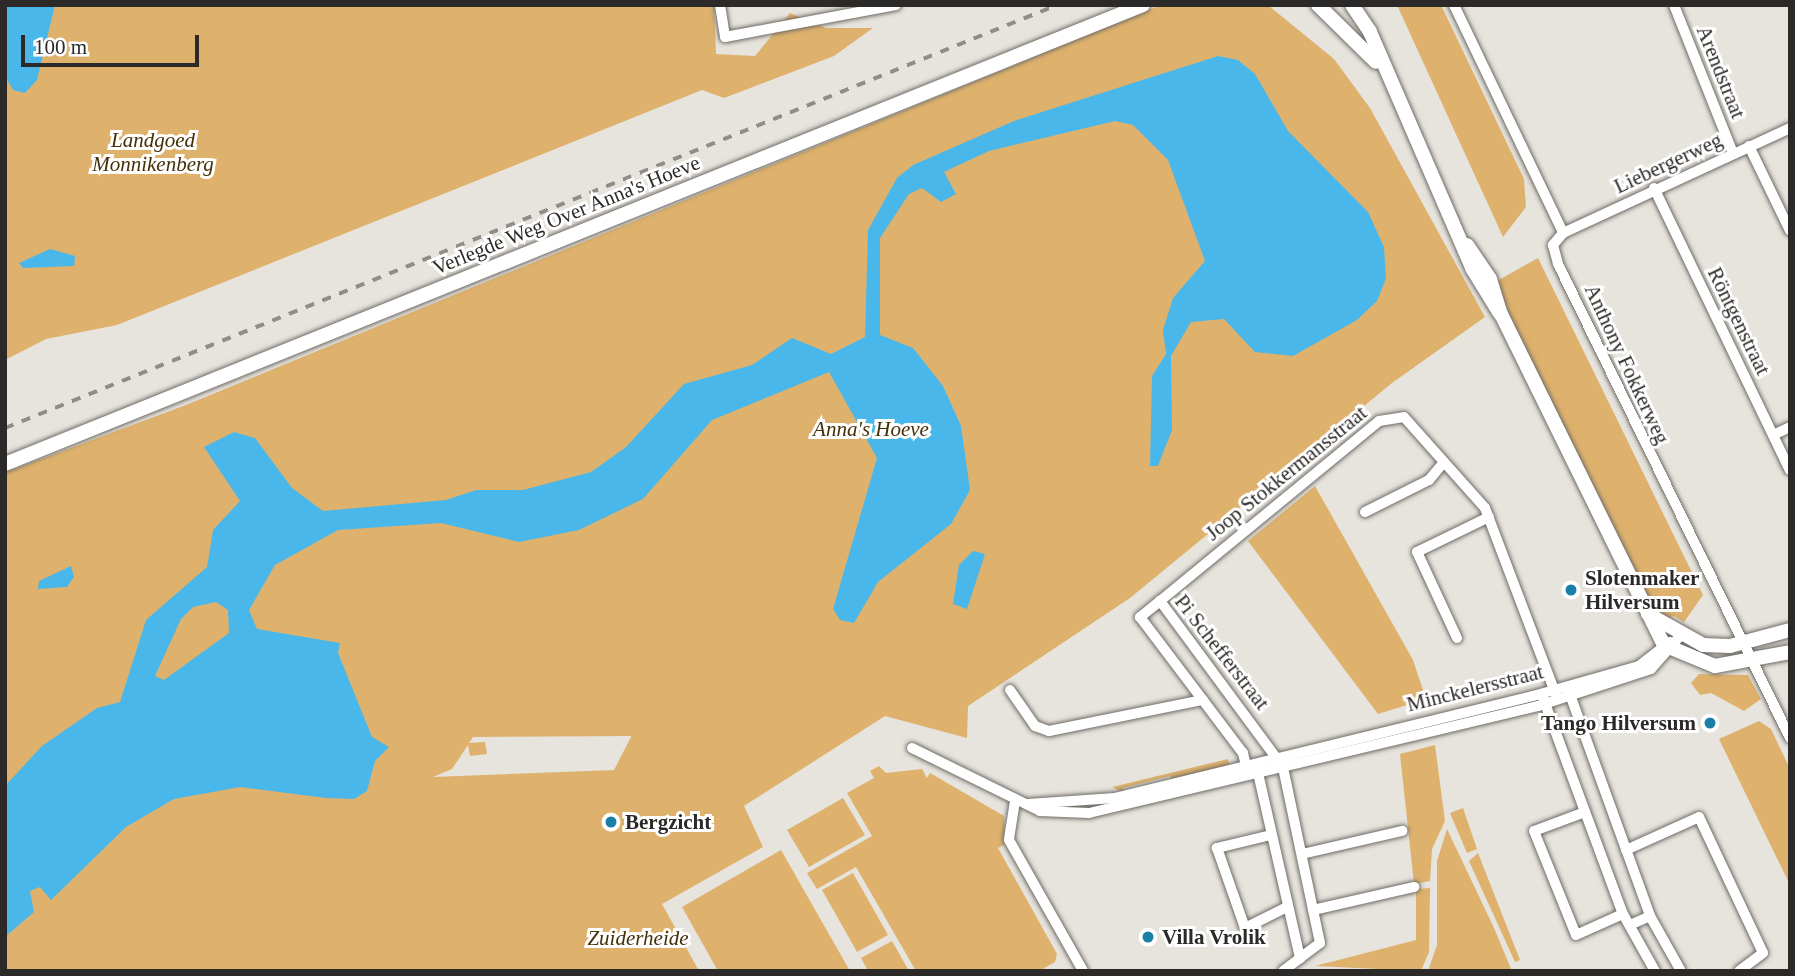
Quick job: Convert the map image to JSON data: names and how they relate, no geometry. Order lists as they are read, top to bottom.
{
  "streets": {
    "main road": ["Verlegde Weg Over Anna's Hoeve"],
    "street": [
      "Arendstraat",
      "Liebergerweg",
      "Röntgenstraat",
      "Anthony Fokkerweg",
      "Joop Stokkermansstraat",
      "Pi Schefferstraat",
      "Minckelersstraat"
    ]
  },
  "crossings": [
    ["Arendstraat", "Liebergerweg"],
    ["Liebergerweg", "Röntgenstraat"],
    ["Liebergerweg", "Anthony Fokkerweg"],
    ["Joop Stokkermansstraat", "Pi Schefferstraat"],
    ["Joop Stokkermansstraat", "Minckelersstraat"],
    ["Pi Schefferstraat", "Minckelersstraat"]
  ],
  "parks": ["Landgoed Monnikenberg", "Anna's Hoeve", "Zuiderheide"],
  "places": [
    "Slotenmaker Hilversum",
    "Tango Hilversum",
    "Bergzicht",
    "Villa Vrolik"
  ],
  "scale_bar": "100 m"
}
